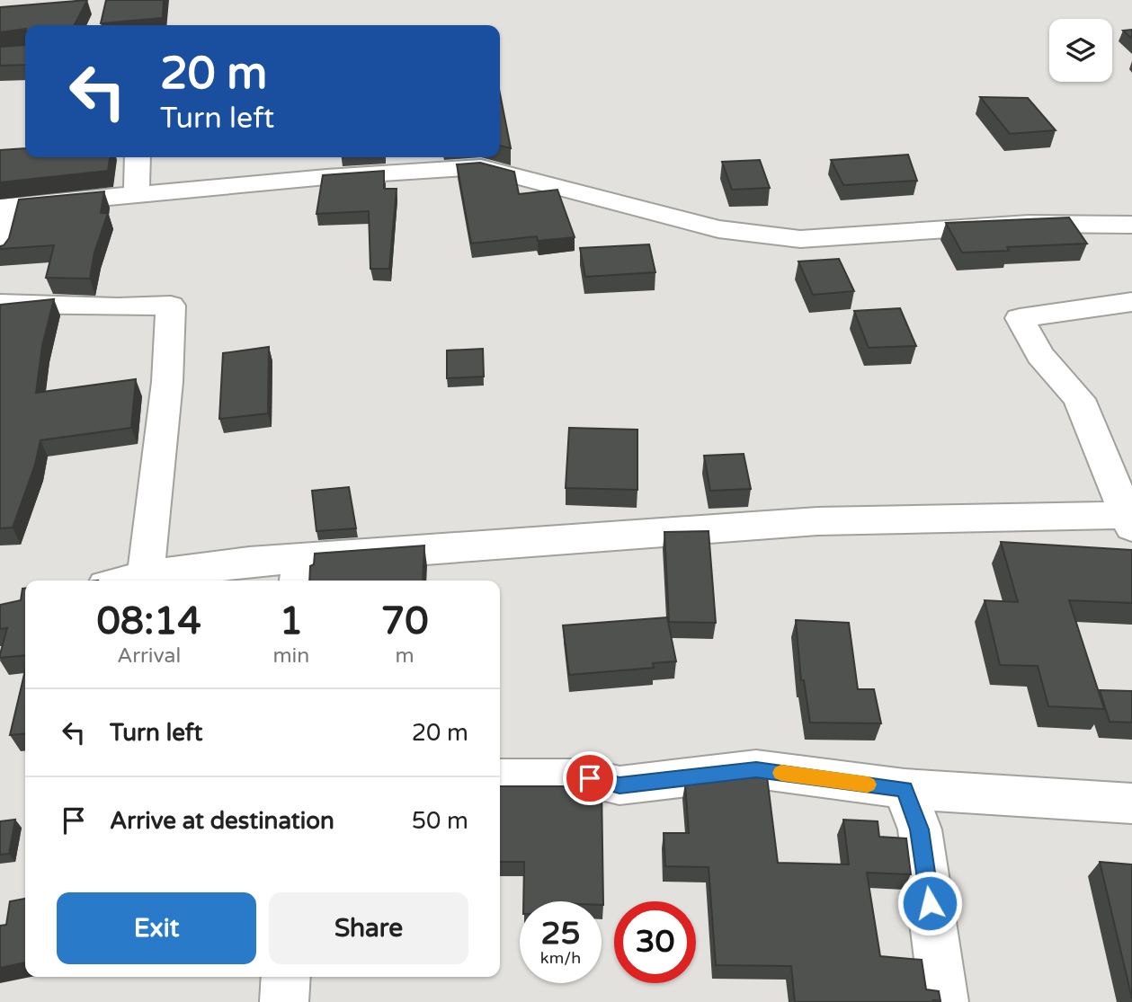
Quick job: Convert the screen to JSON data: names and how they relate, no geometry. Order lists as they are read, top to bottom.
{
  "page": {
    "turn": ["20 m", "Turn left"],
    "eta": [
      "08:14",
      "Arrival",
      "1",
      "min",
      "70",
      "m"
    ],
    "list": [
      {
        "name": "Turn left",
        "value": "20 m"
      },
      {
        "name": "Arrive at destination",
        "value": "50 m"
      }
    ],
    "buttons": ["Exit", "Share"],
    "speed": "25 km/h",
    "limit": "30"
  }
}
